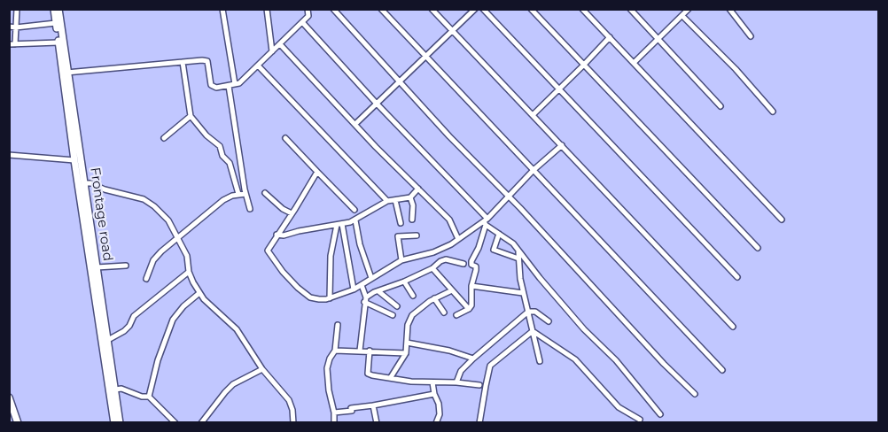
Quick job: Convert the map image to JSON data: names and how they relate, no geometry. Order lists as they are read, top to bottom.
{
  "streets": {
    "main road": ["Frontage road"]
  }
}
